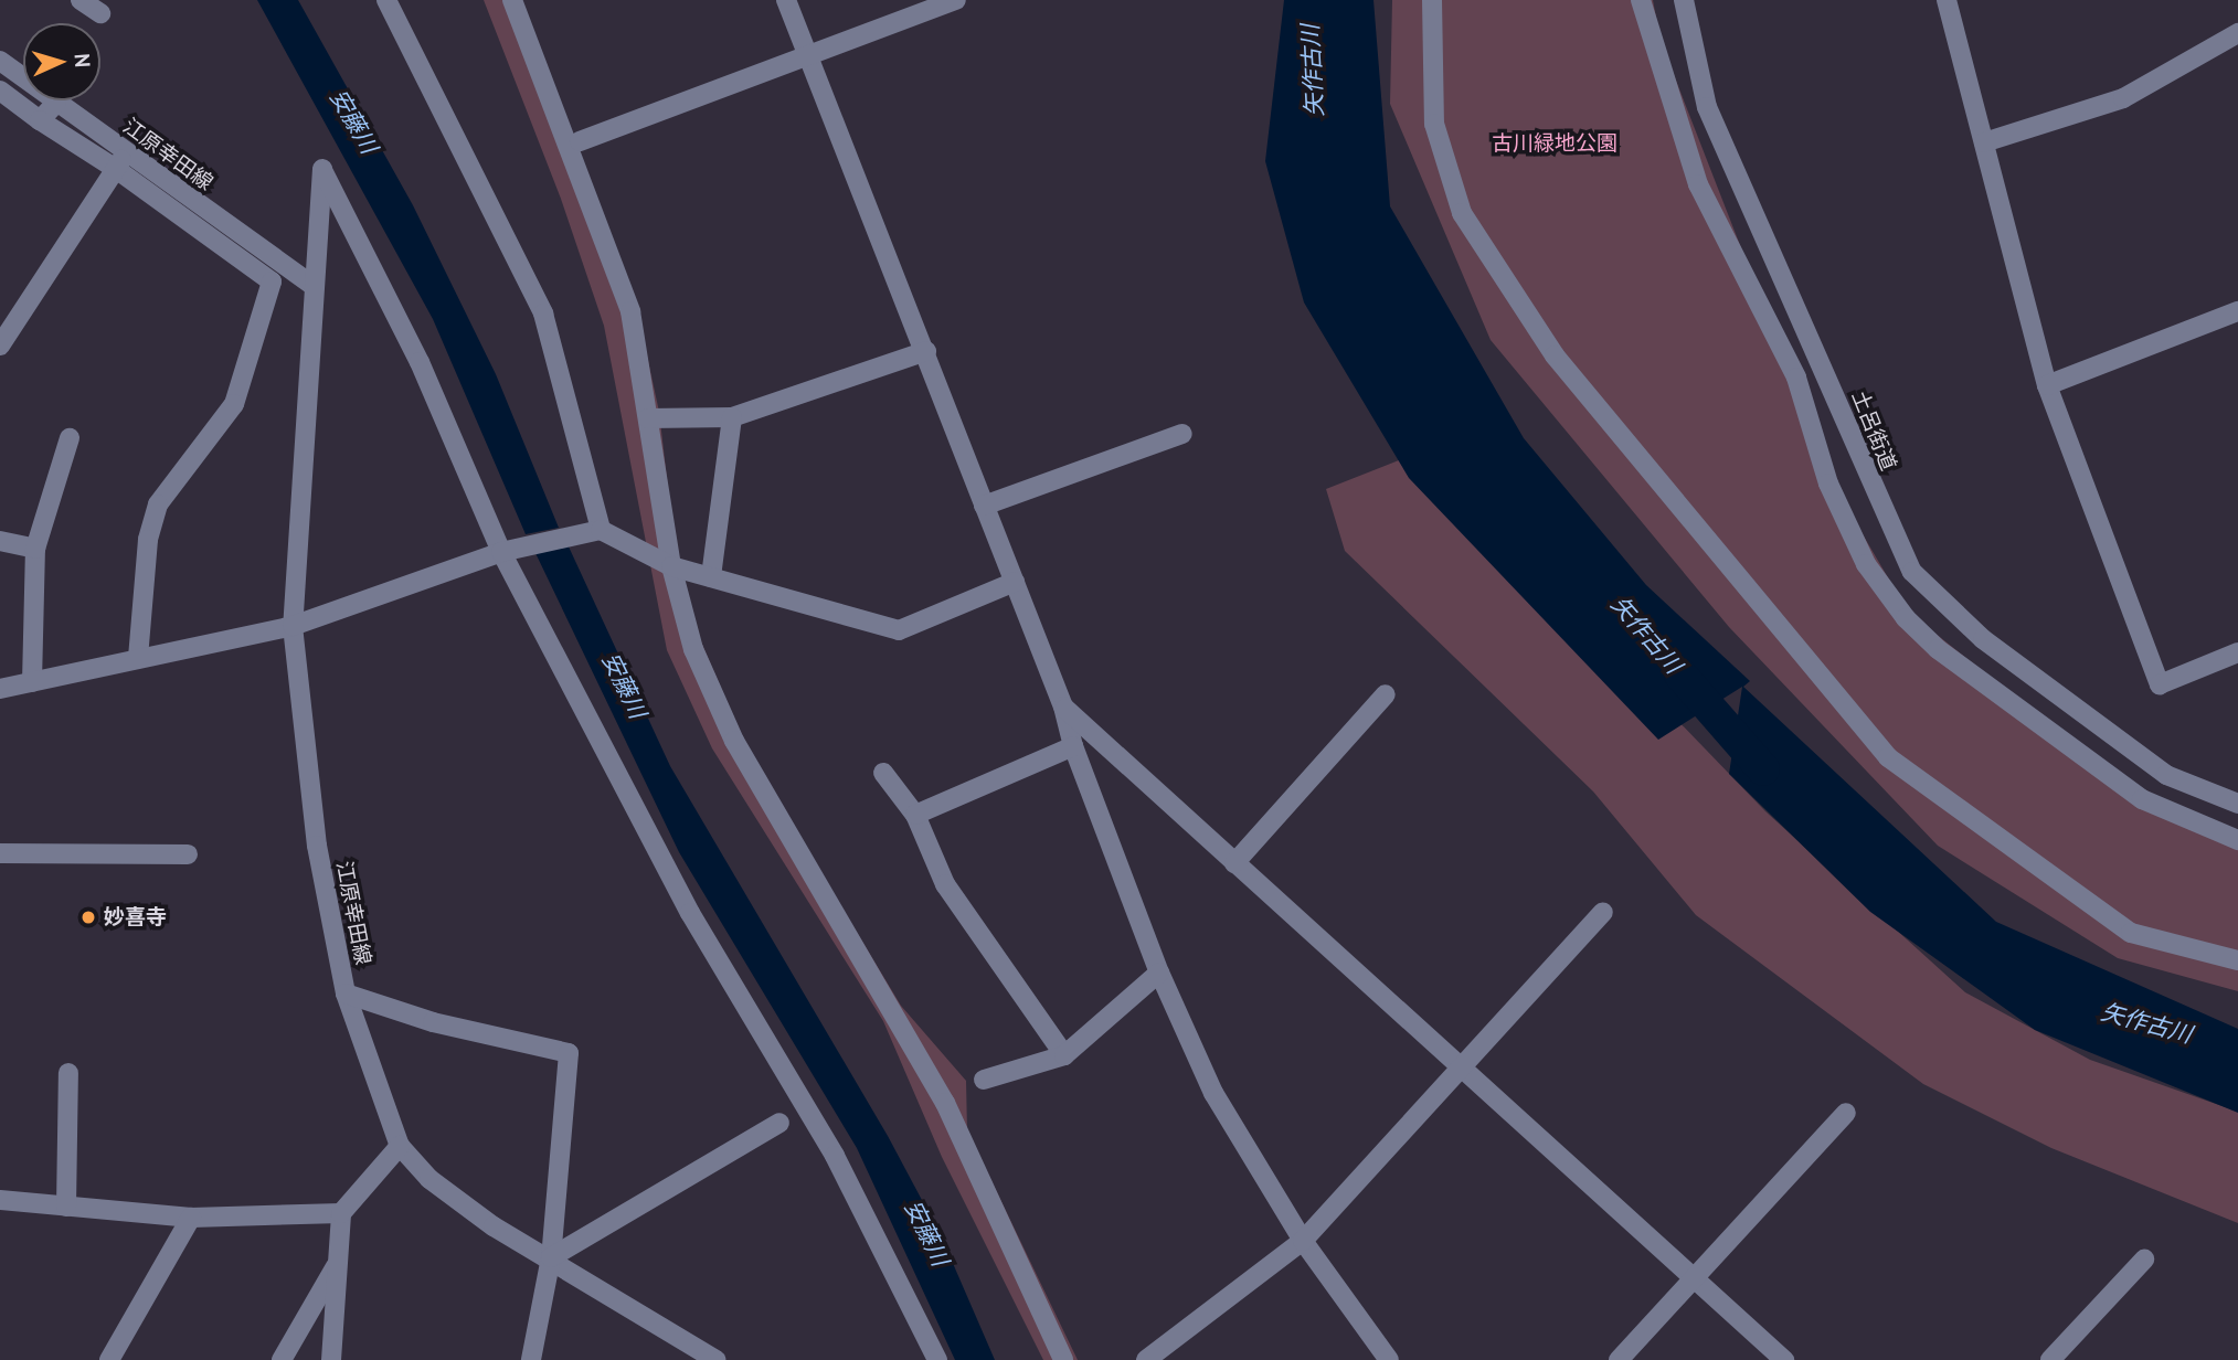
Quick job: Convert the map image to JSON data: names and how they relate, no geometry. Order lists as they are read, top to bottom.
{
  "streets": {
    "street": ["江原幸田線", "土呂街道"]
  },
  "water": ["矢作古川", "安藤川"],
  "parks": ["古川緑地公園"],
  "places": ["妙喜寺"],
  "north": "right"
}
